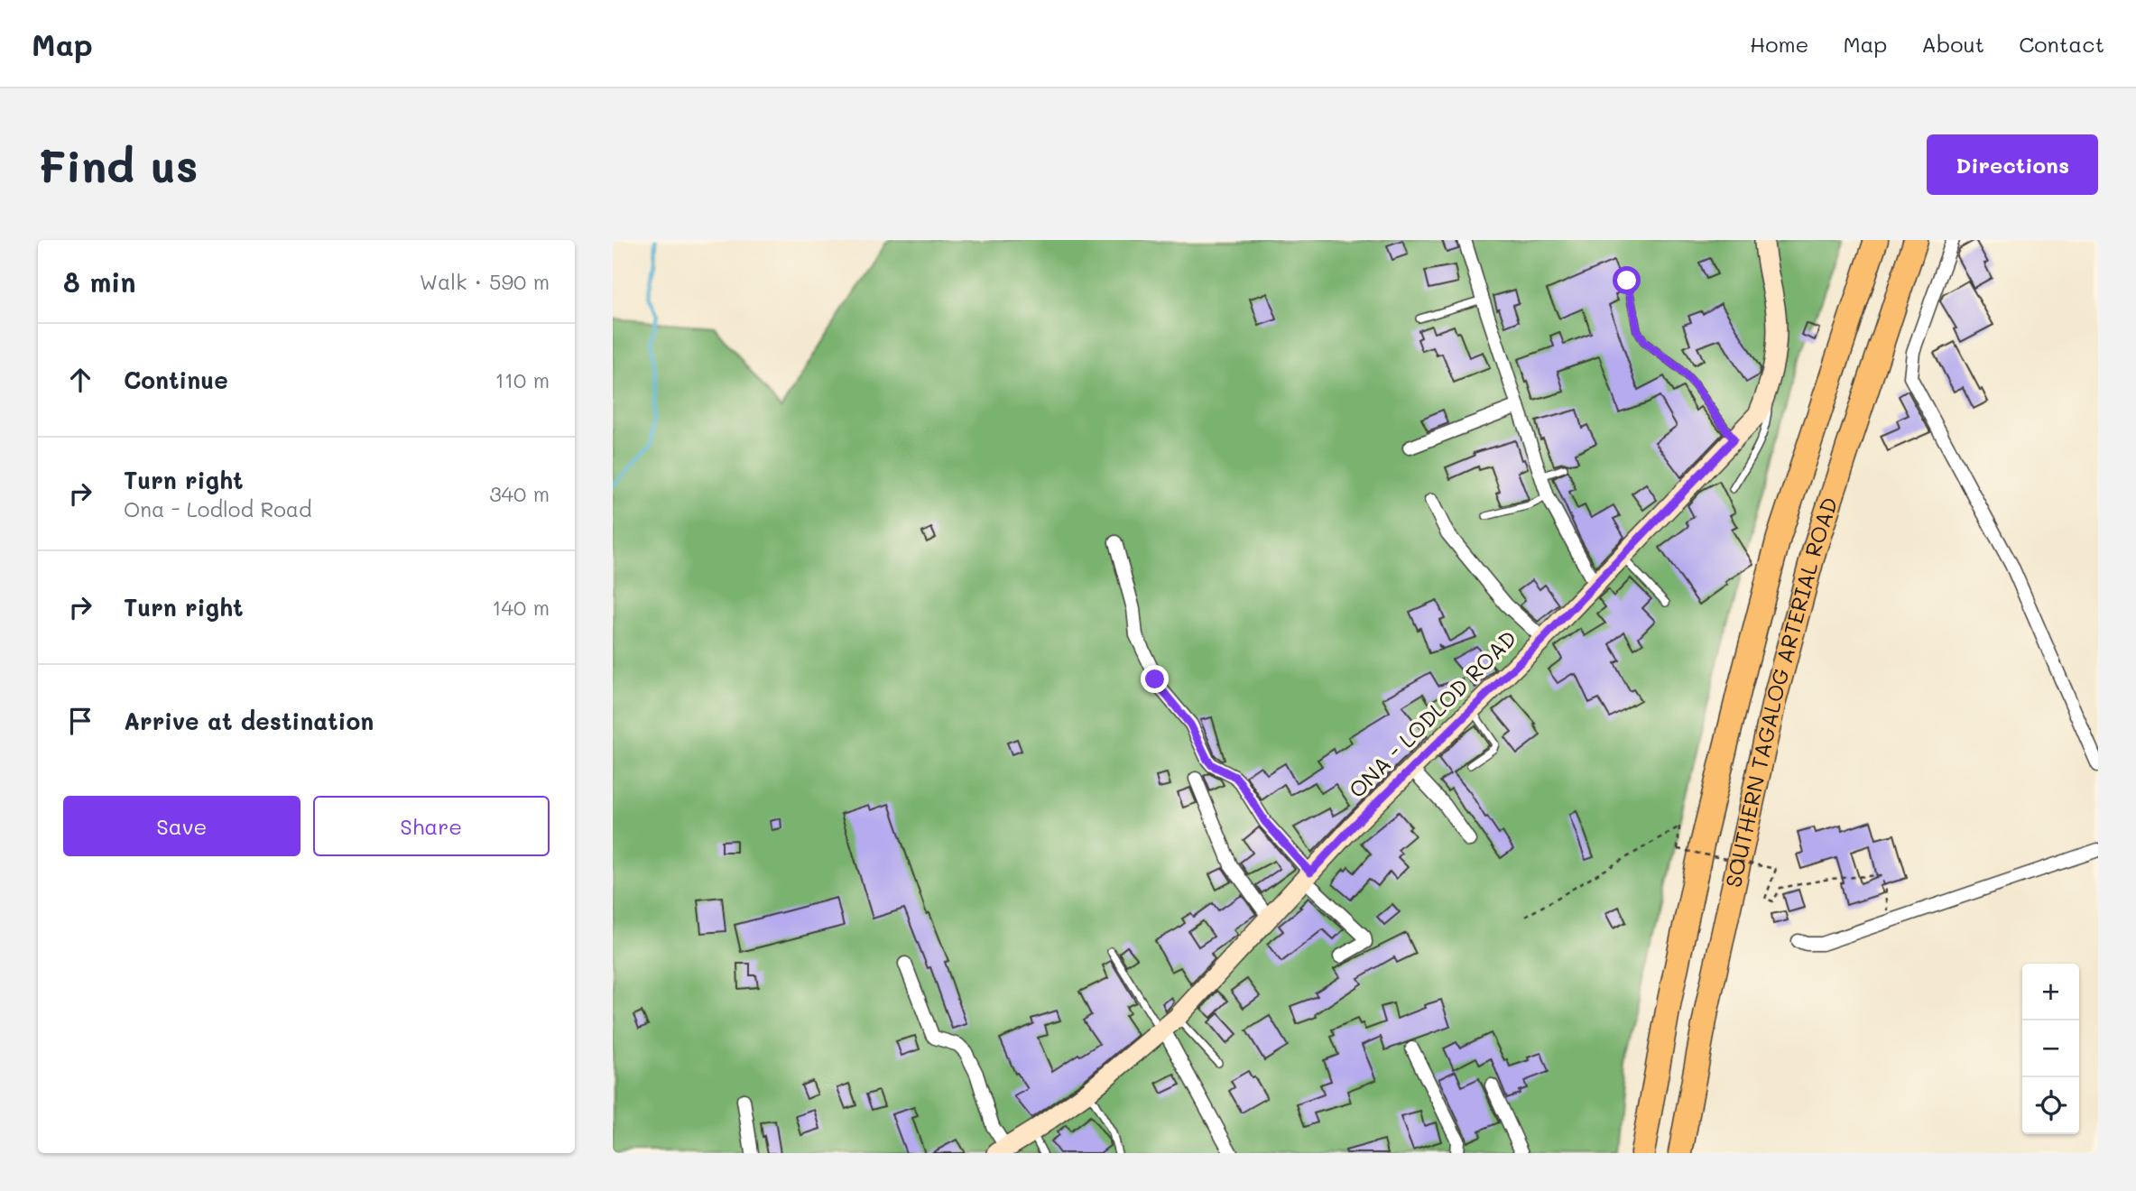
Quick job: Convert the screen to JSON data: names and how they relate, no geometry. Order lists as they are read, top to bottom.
{
  "streets": {
    "highway": ["SOUTHERN TAGALOG ARTERIAL ROAD"],
    "main road": ["ONA - LODLOD ROAD"]
  },
  "page": {
    "header": "Map",
    "nav": [
      "Home",
      "Map",
      "About",
      "Contact"
    ],
    "buttons": [
      "Directions",
      ["Save", "Share"]
    ],
    "title": "Find us",
    "heading": ["8 min", "Walk · 590 m"],
    "list": [
      ["Continue", "110 m"],
      ["Turn right", "Ona - Lodlod Road", "340 m"],
      ["Turn right", "140 m"],
      "Arrive at destination"
    ],
    "map_buttons": ["+", "−"]
  }
}
